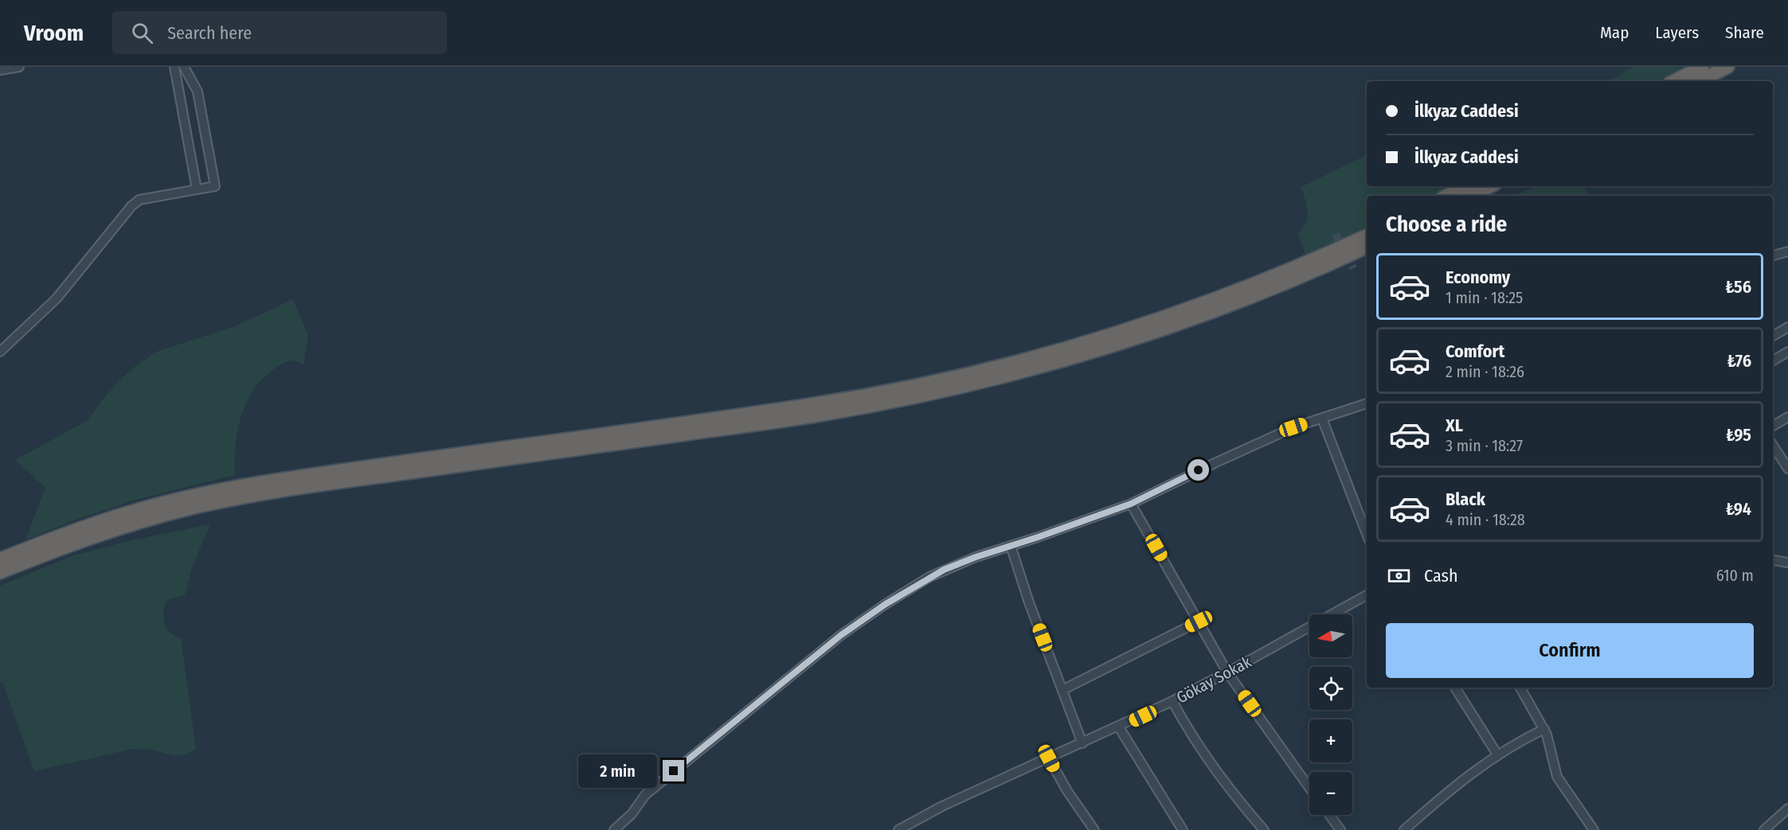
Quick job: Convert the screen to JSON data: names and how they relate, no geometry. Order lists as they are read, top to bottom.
{
  "streets": {
    "street": ["Gökay Sokak"]
  },
  "north": "left",
  "page": {
    "header": "Vroom",
    "search": "Search here",
    "nav": ["Map", "Layers", "Share"],
    "banner": ["İlkyaz Caddesi", "İlkyaz Caddesi"],
    "heading": "Choose a ride",
    "list": [
      {
        "name": "Economy",
        "note": "1 min · 18:25",
        "value": "₺56"
      },
      {
        "name": "Comfort",
        "note": "2 min · 18:26",
        "value": "₺76"
      },
      {
        "name": "XL",
        "note": "3 min · 18:27",
        "value": "₺95"
      },
      {
        "name": "Black",
        "note": "4 min · 18:28",
        "value": "₺94"
      }
    ],
    "pay": ["Cash", "610 m"],
    "buttons": "Confirm",
    "map_buttons": ["+", "−"],
    "bubble": "2 min"
  }
}
